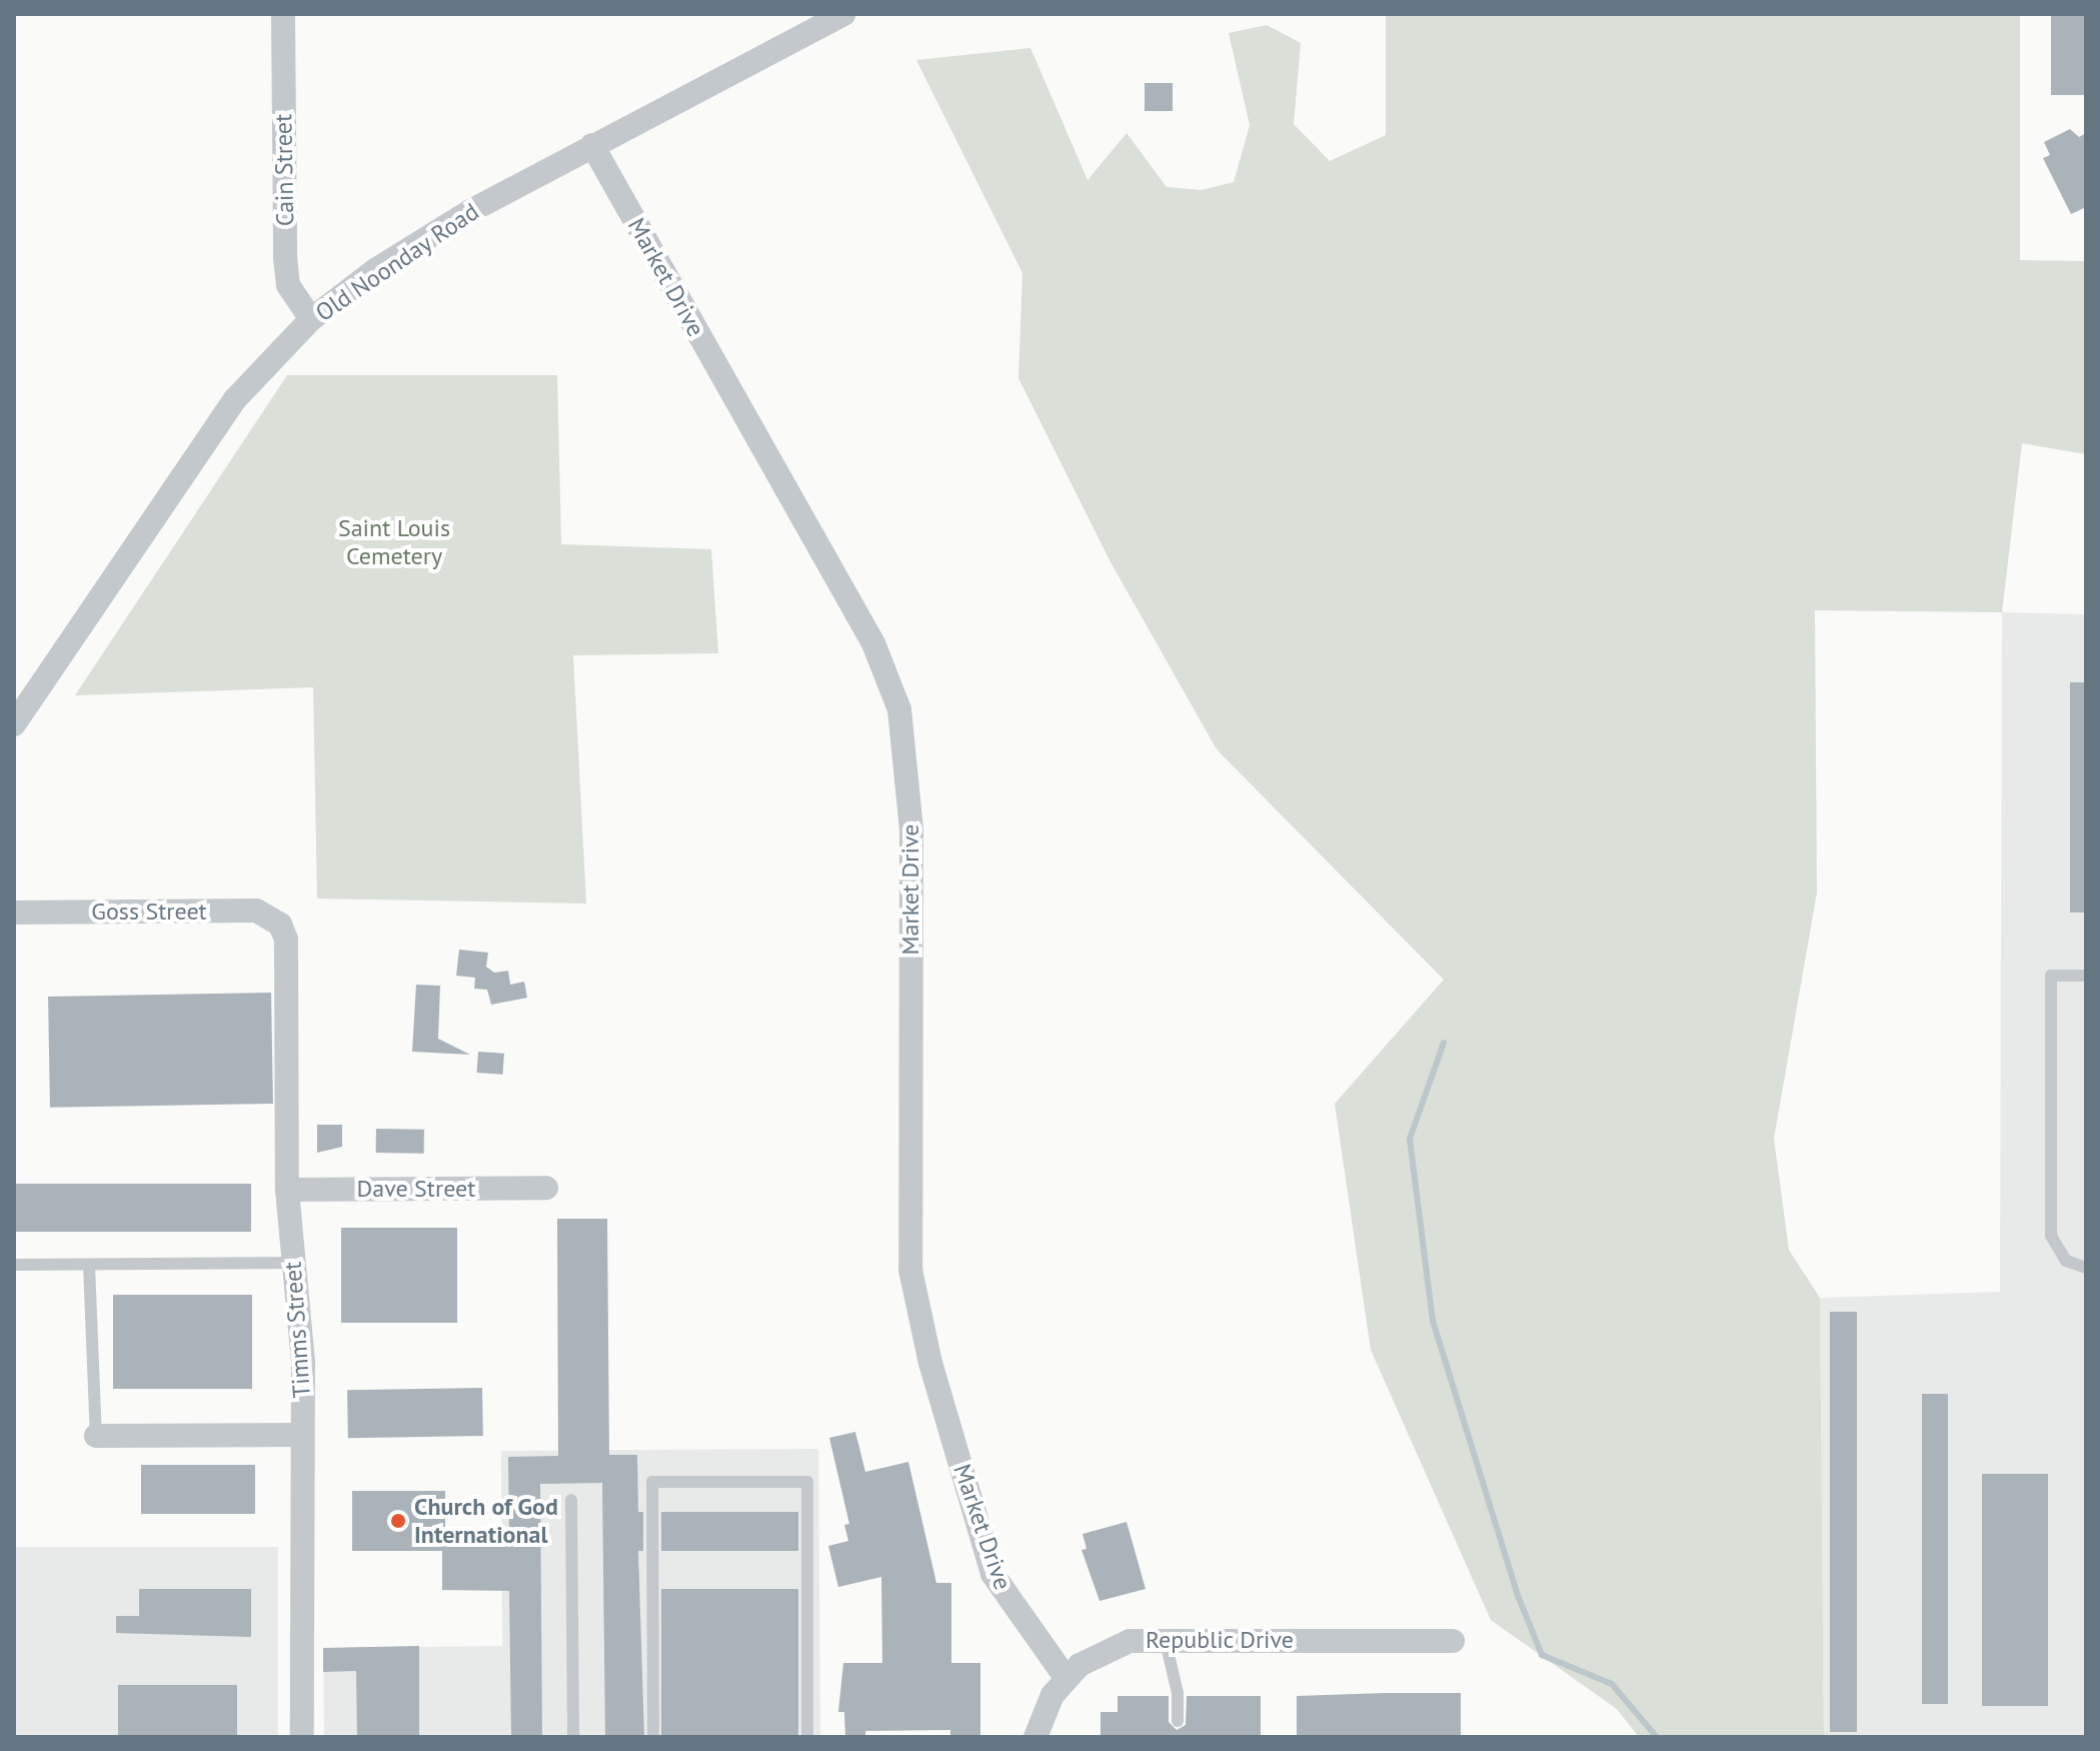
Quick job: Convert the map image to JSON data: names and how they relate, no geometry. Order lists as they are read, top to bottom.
{
  "streets": {
    "street": [
      "Cain Street",
      "Old Noonday Road",
      "Market Drive",
      "Goss Street",
      "Dave Street",
      "Timms Street",
      "Republic Drive"
    ]
  },
  "crossings": [
    ["Cain Street", "Old Noonday Road"],
    ["Old Noonday Road", "Market Drive"],
    ["Market Drive", "Republic Drive"],
    ["Goss Street", "Timms Street"],
    ["Dave Street", "Timms Street"]
  ],
  "parks": ["Saint Louis Cemetery"],
  "places": ["Church of God International"]
}
